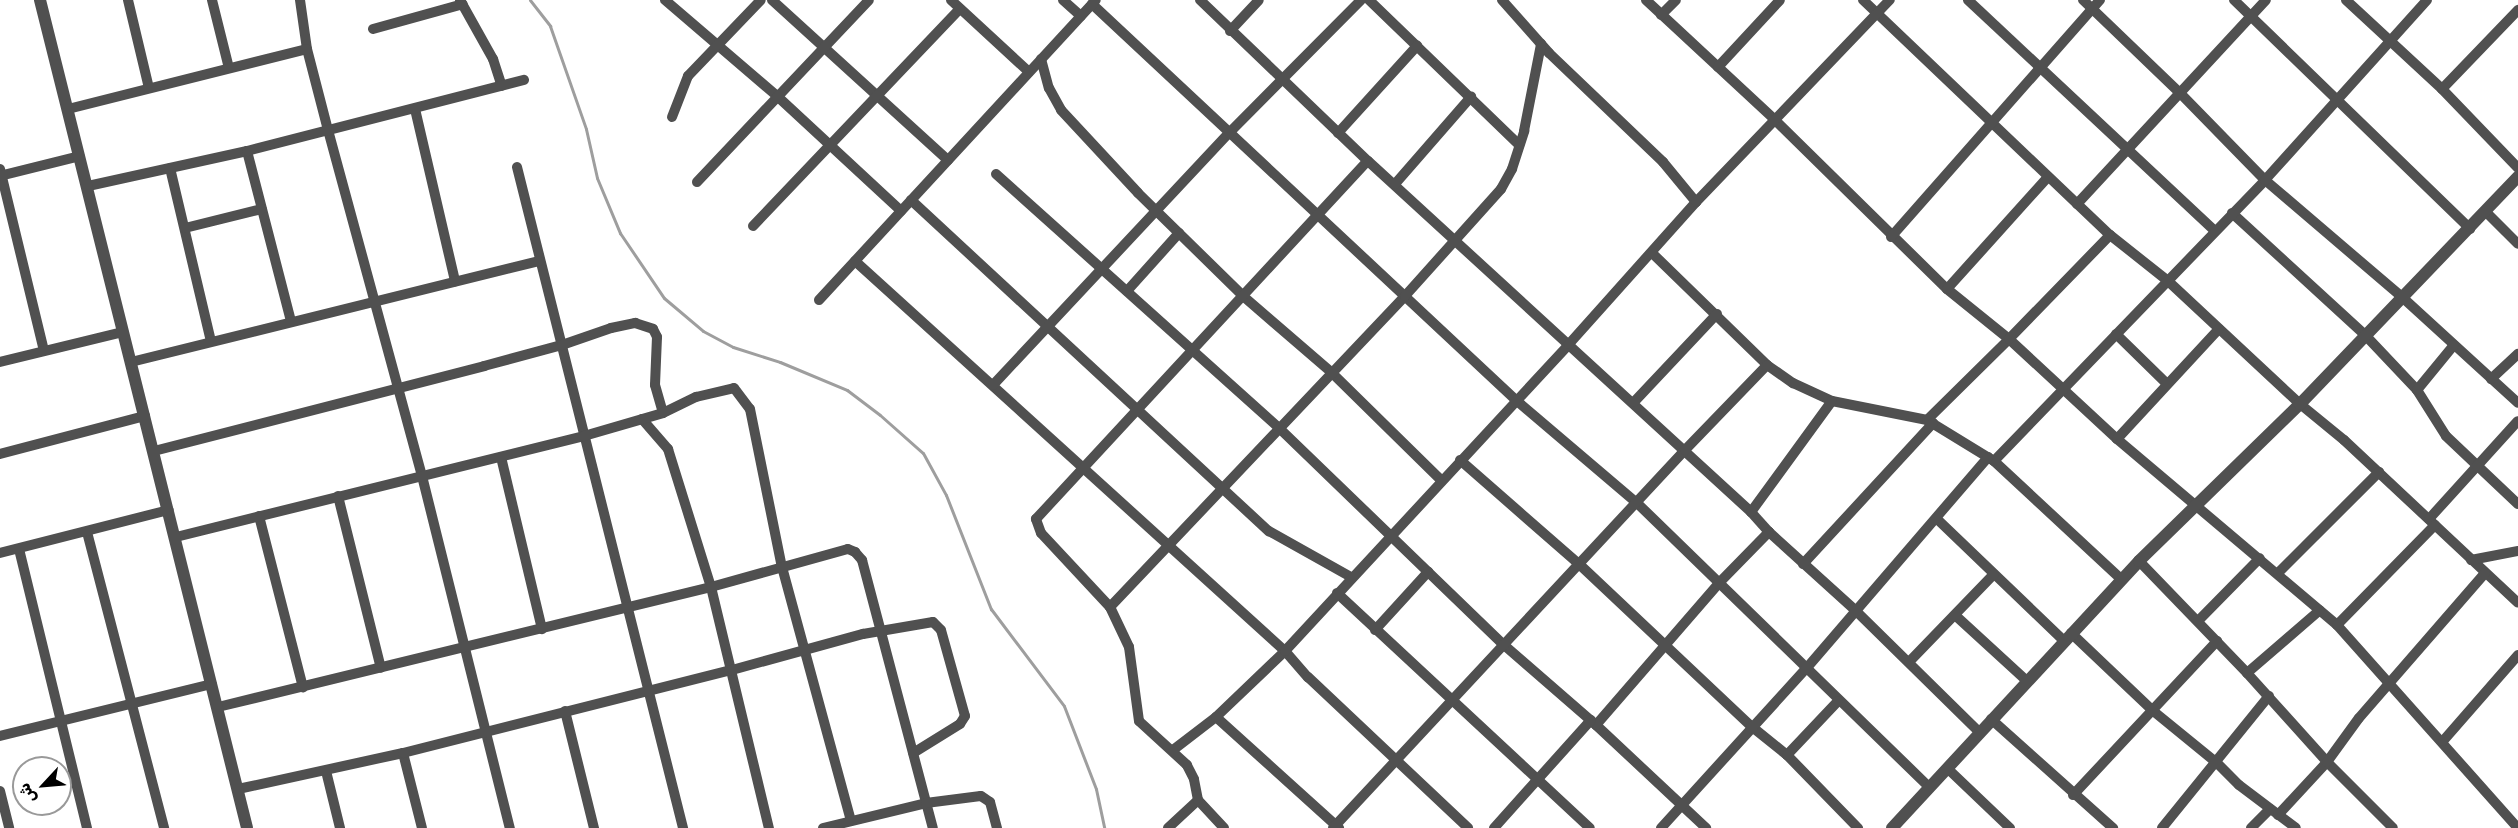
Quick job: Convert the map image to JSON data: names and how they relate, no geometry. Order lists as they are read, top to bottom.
{
  "north": "bottom left"
}
